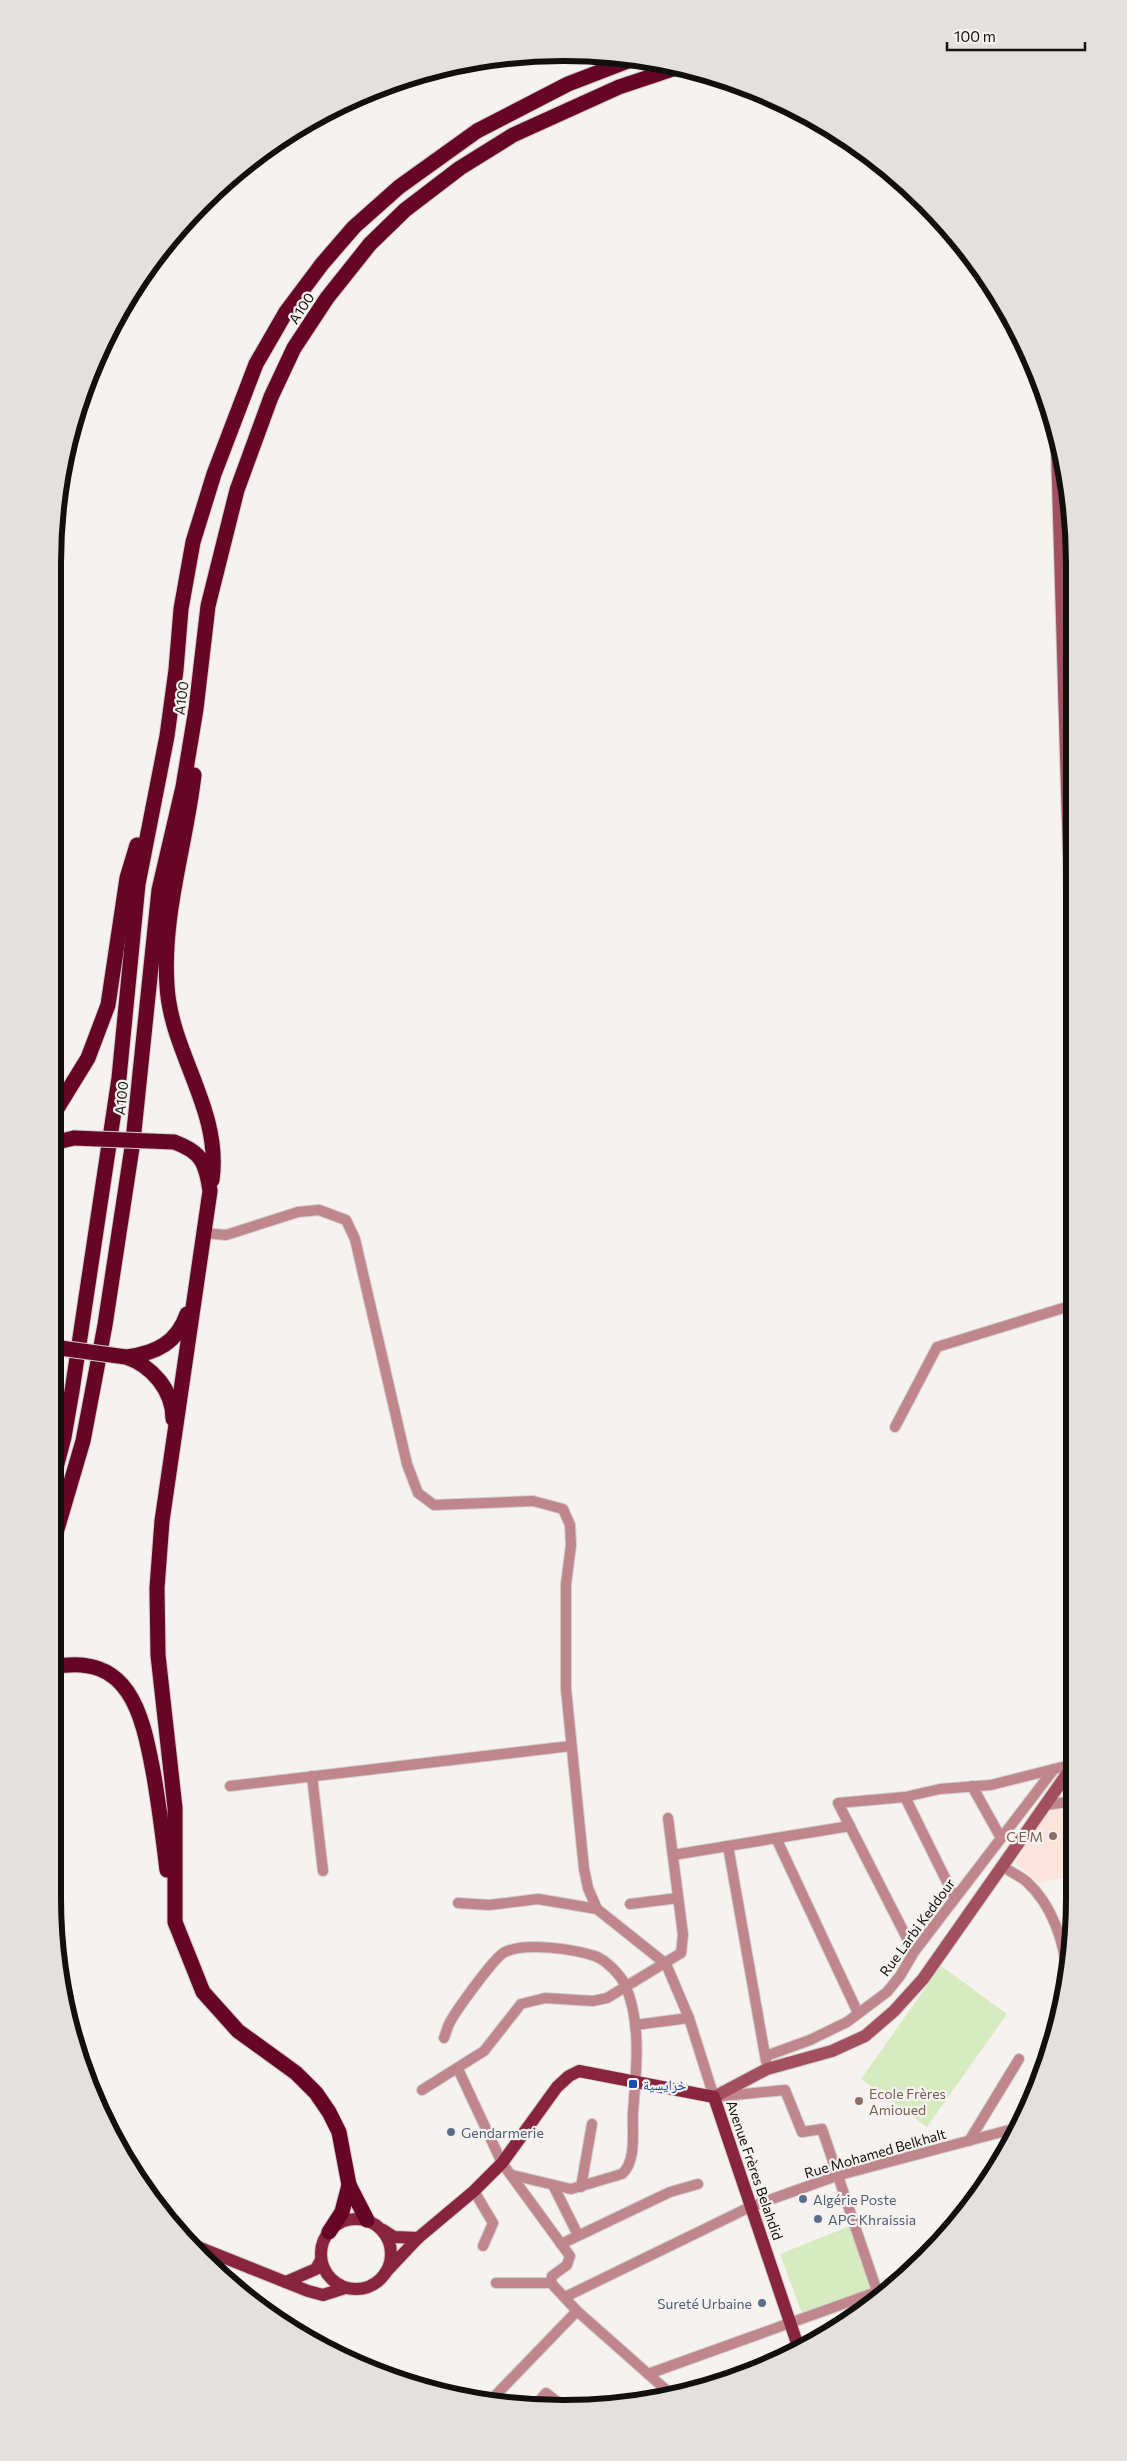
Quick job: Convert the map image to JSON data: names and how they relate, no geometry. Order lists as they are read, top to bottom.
{
  "streets": {
    "highway": ["A100"],
    "main road": ["Avenue Frères Belahdid"],
    "street": ["Rue Larbi Keddour", "Rue Mohamed Belkhalt"]
  },
  "crossings": [
    ["Rue Mohamed Belkhalt", "Avenue Frères Belahdid"]
  ],
  "places": {
    "other": [
      "C E M",
      "Ecole Frères Amioued",
      "Gendarmerie",
      "Algérie Poste",
      "APC Khraissia",
      "Sureté Urbaine"
    ],
    "transit": ["خرايسية"]
  },
  "scale_bar": "100 m"
}
